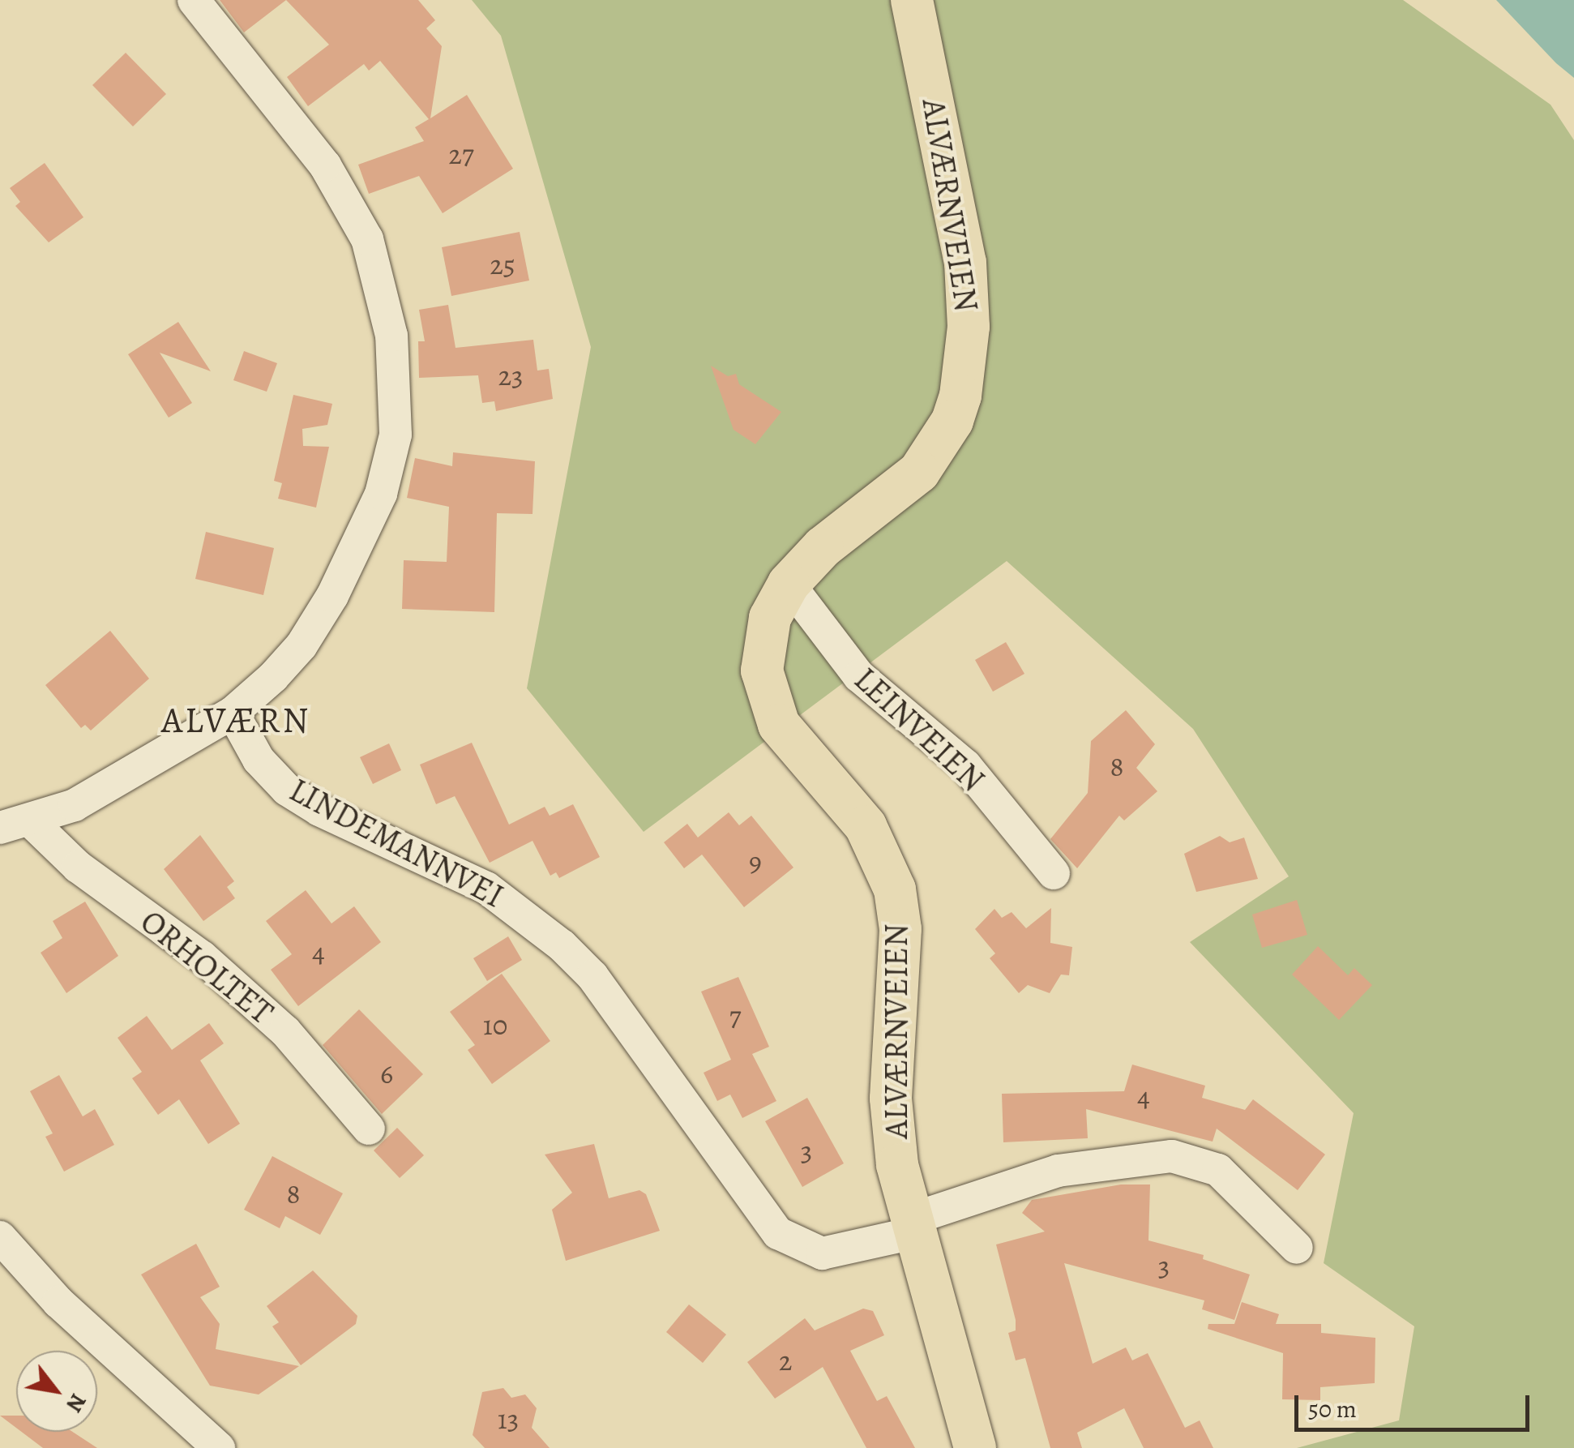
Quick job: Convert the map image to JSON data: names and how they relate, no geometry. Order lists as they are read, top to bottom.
{
  "streets": {
    "main road": ["ALVÆRNVEIEN"],
    "street": ["LEINVEIEN", "LINDEMANNVEI", "ORHOLTET"]
  },
  "crossings": [
    ["ALVÆRNVEIEN", "LEINVEIEN"],
    ["ALVÆRNVEIEN", "LINDEMANNVEI"],
    ["LINDEMANNVEI", "ORHOLTET"]
  ],
  "districts": ["ALVÆRN"],
  "house_numbers": [
    "27",
    "25",
    "23",
    "8",
    "9",
    "4",
    "7",
    "10",
    "6",
    "4",
    "3",
    "8",
    "3",
    "2",
    "13"
  ],
  "scale_bar": "50 m",
  "north": "bottom right"
}
